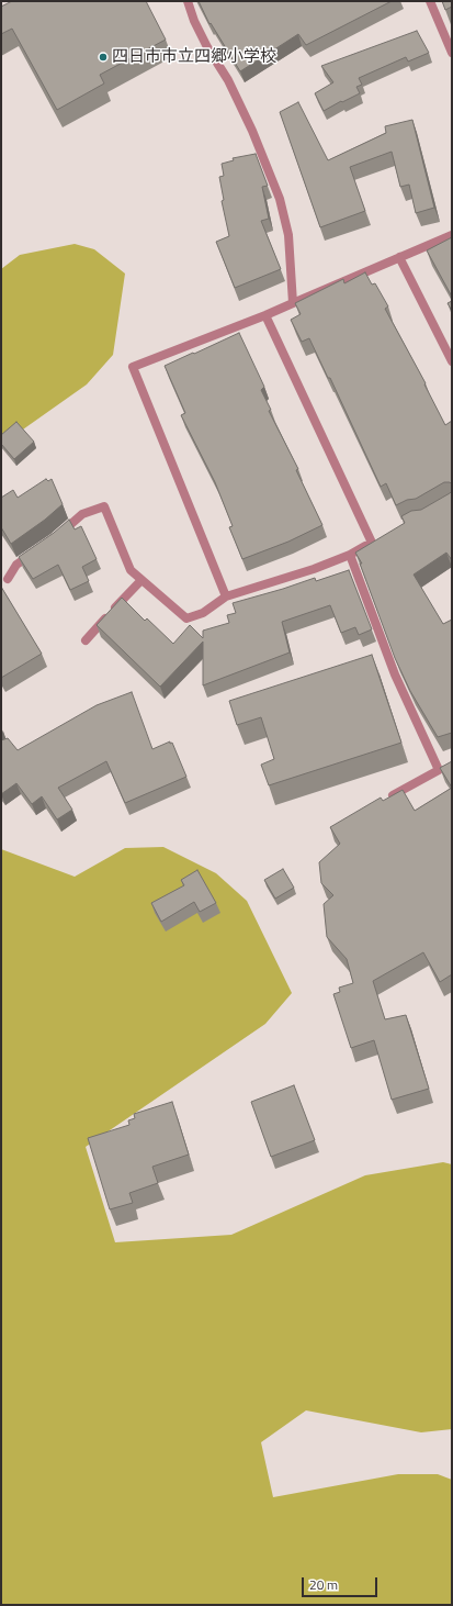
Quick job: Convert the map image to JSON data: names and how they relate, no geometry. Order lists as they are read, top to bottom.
{
  "places": ["四日市市立四郷小学校"],
  "scale_bar": "20 m"
}
